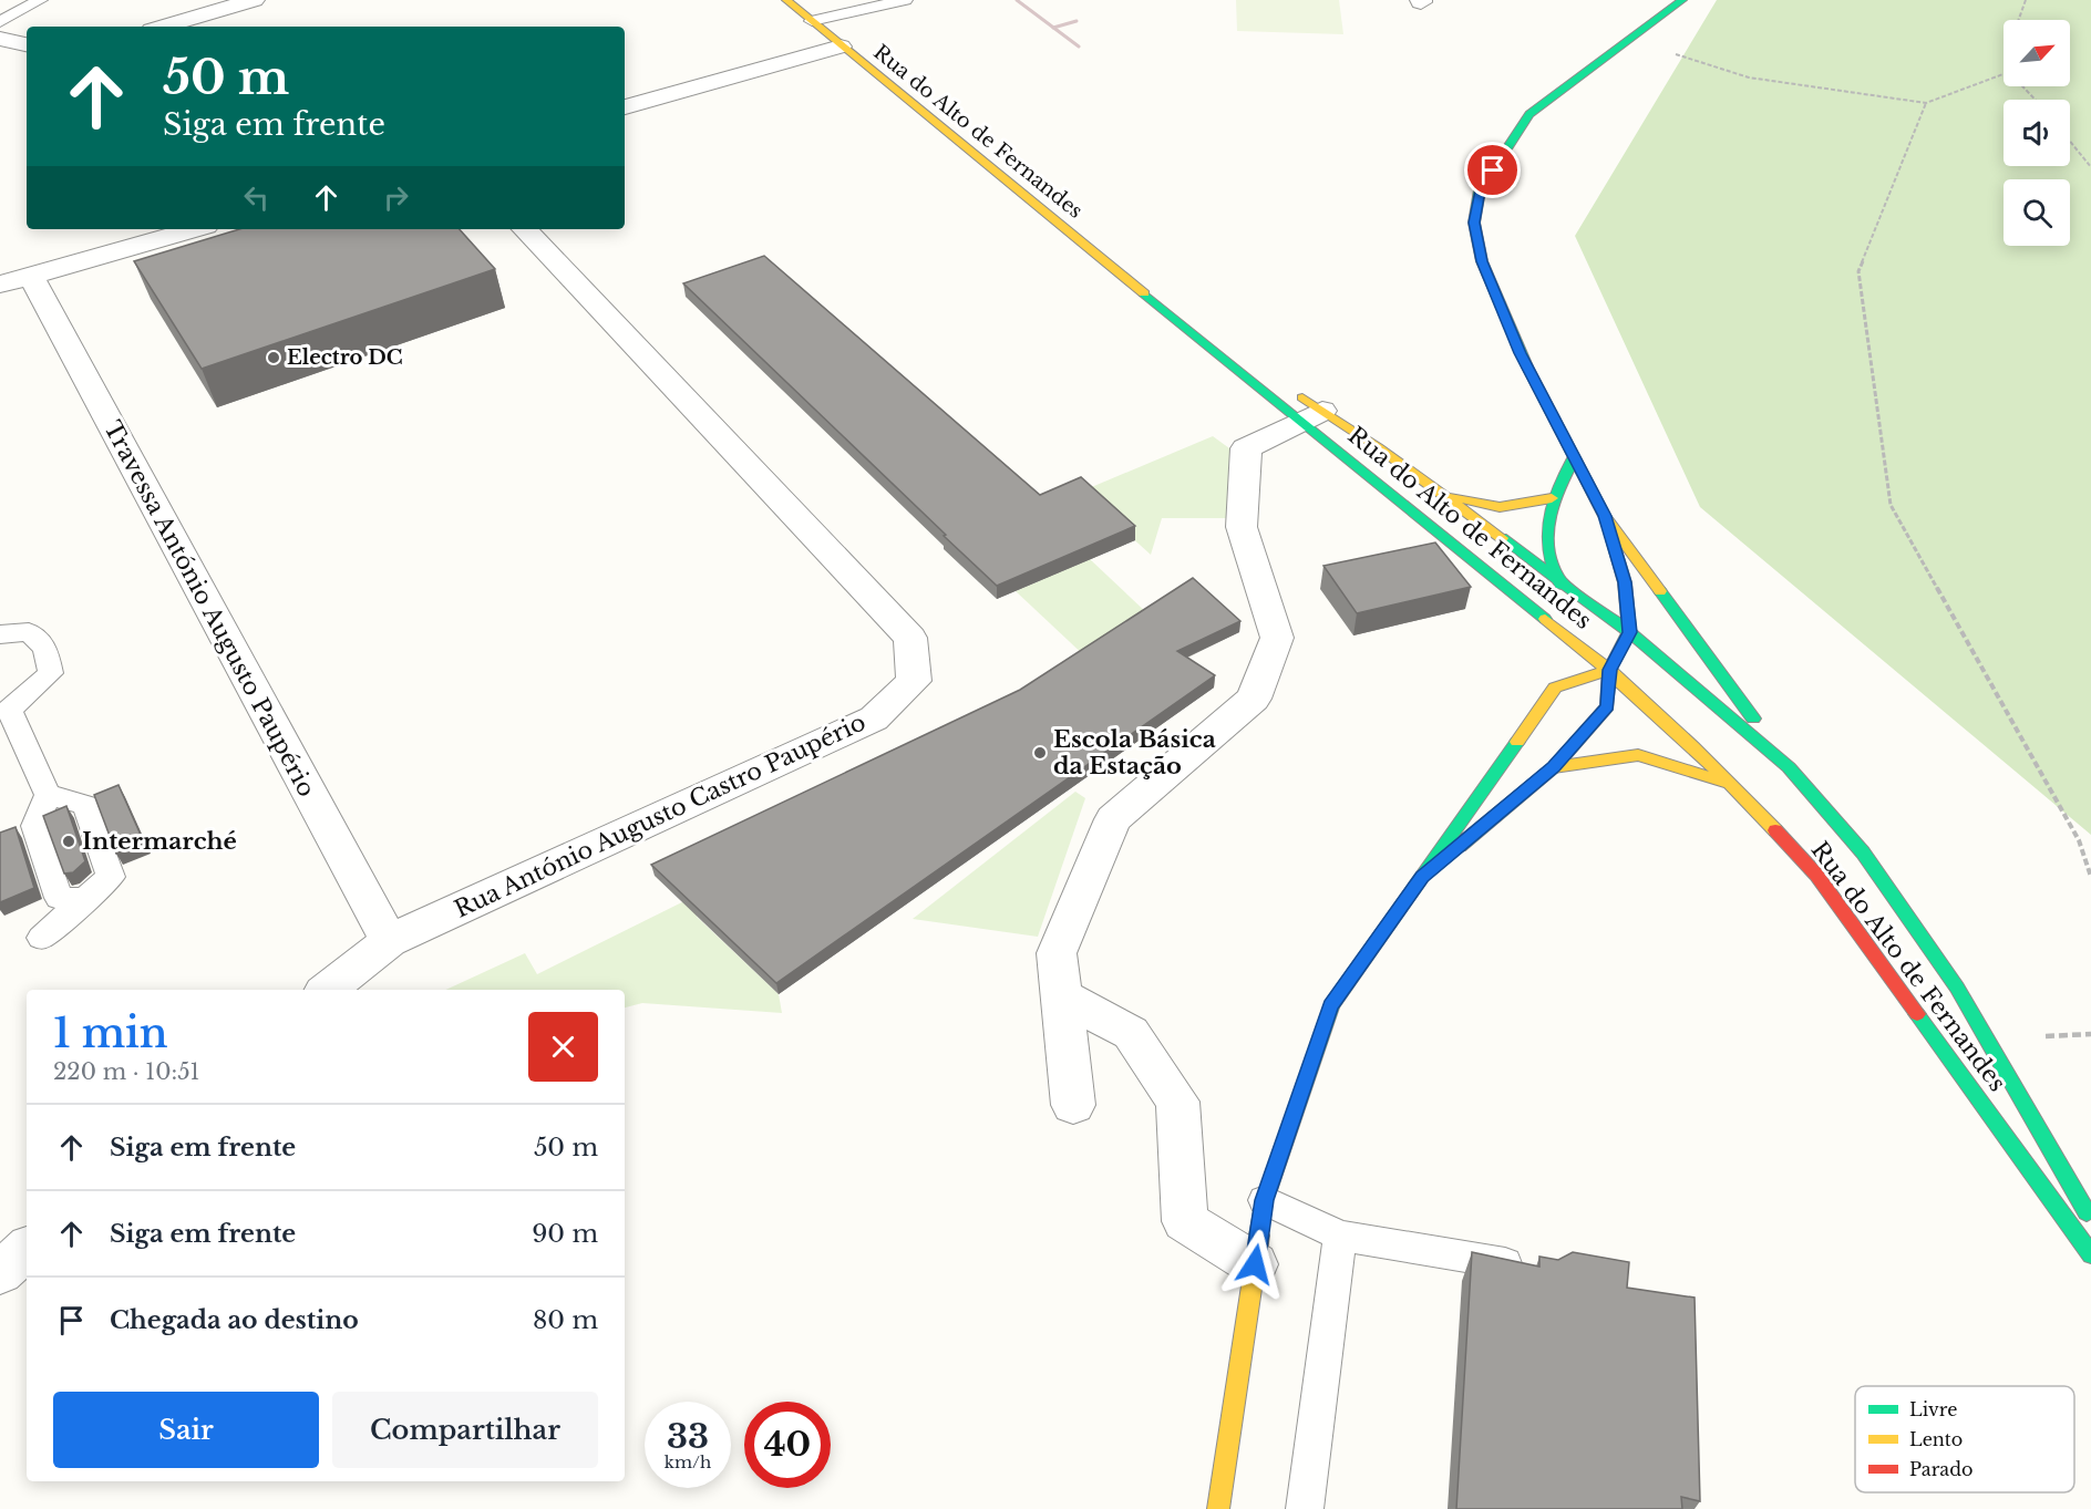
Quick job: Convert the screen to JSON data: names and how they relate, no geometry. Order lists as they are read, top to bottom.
{
  "streets": {
    "main road": ["Rua do Alto de Fernandes"],
    "street": ["Travessa António Augusto Paupério", "Rua António Augusto Castro Paupério"]
  },
  "crossings": [
    ["Travessa António Augusto Paupério", "Rua António Augusto Castro Paupério"]
  ],
  "places": ["Electro DC", "Escola Básica da Estação", "Intermarché"],
  "legend": ["Livre", "Lento", "Parado"],
  "north": "top right",
  "page": {
    "turn": ["50 m", "Siga em frente"],
    "heading": ["1 min", "220 m · 10:51"],
    "list": [
      {
        "name": "Siga em frente",
        "value": "50 m"
      },
      {
        "name": "Siga em frente",
        "value": "90 m"
      },
      {
        "name": "Chegada ao destino",
        "value": "80 m"
      }
    ],
    "buttons": ["Sair", "Compartilhar"],
    "speed": "33 km/h",
    "limit": "40"
  }
}
